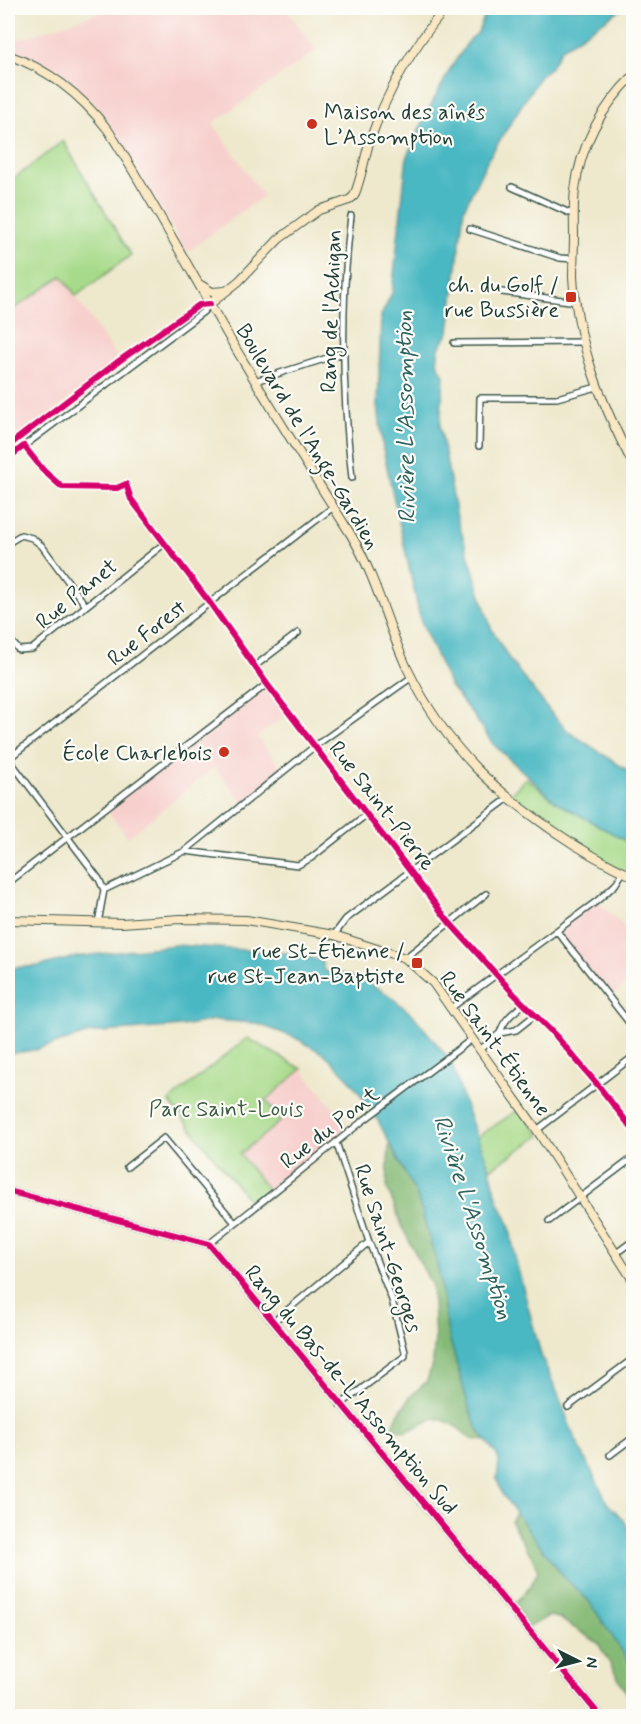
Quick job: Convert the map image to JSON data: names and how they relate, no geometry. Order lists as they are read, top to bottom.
{
  "streets": {
    "street": [
      "Rang de l'Achigan",
      "Boulevard de l'Ange-Gardien",
      "Rue Panet",
      "Rue Forest",
      "Rue Saint-Pierre",
      "Rue Saint-Étienne",
      "Rue du Pont",
      "Rue Saint-Georges",
      "Rang du Bas-de-L'Assomption Sud"
    ]
  },
  "crossings": [
    ["Boulevard de l'Ange-Gardien", "Rue Forest"],
    ["Rue Panet", "Rue Saint-Pierre"],
    ["Rue Forest", "Rue Saint-Pierre"],
    ["Rue Saint-Étienne", "Rue du Pont"],
    ["Rue du Pont", "Rue Saint-Georges"],
    ["Rue du Pont", "Rang du Bas-de-L'Assomption Sud"],
    ["Rue Saint-Georges", "Rang du Bas-de-L'Assomption Sud"]
  ],
  "water": ["Rivière L'Assomption"],
  "parks": ["Parc Saint-Louis"],
  "places": {
    "other": ["Maison des aînés L’Assomption", "École Charlebois"],
    "transit": ["ch. du Golf / rue Bussière", "rue St-Étienne / rue St-Jean-Baptiste"]
  },
  "north": "right"
}
